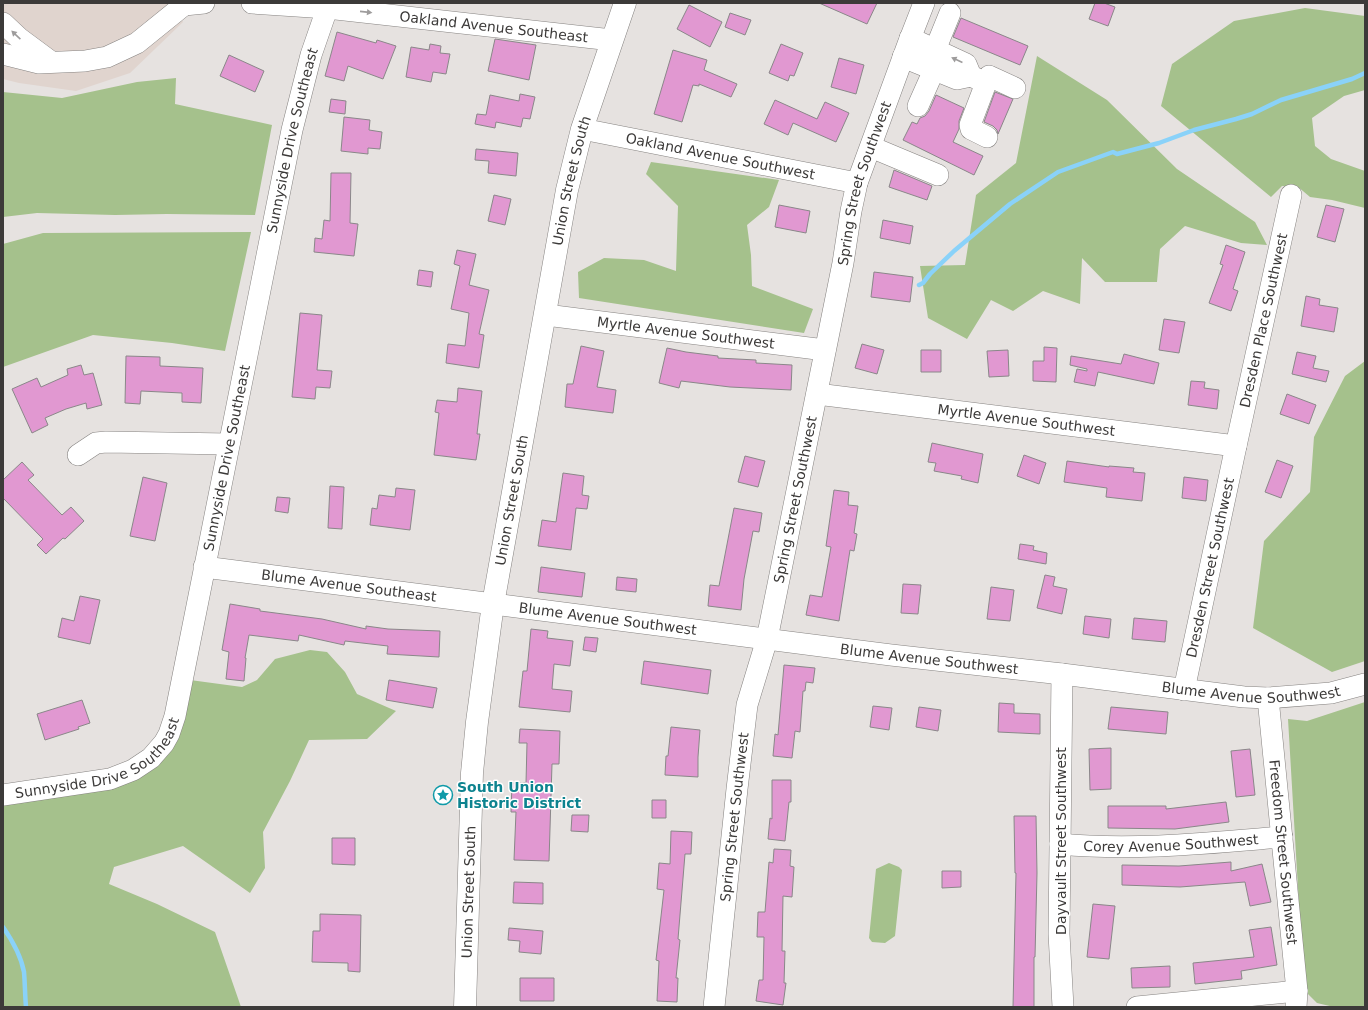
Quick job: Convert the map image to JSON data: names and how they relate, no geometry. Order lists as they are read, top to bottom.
{
  "streets": {
    "main road": ["Union Street South"],
    "street": [
      "Oakland Avenue Southeast",
      "Sunnyside Drive Southeast",
      "Oakland Avenue Southwest",
      "Spring Street Southwest",
      "Dresden Place Southwest",
      "Myrtle Avenue Southwest",
      "Dresden Street Southwest",
      "Blume Avenue Southeast",
      "Blume Avenue Southwest",
      "Dayvault Street Southwest",
      "Corey Avenue Southwest",
      "Freedom Street Southwest"
    ]
  },
  "crossings": [
    ["Oakland Avenue Southeast", "Sunnyside Drive Southeast"],
    ["Oakland Avenue Southeast", "Union Street South"],
    ["Sunnyside Drive Southeast", "Blume Avenue Southeast"],
    ["Oakland Avenue Southwest", "Union Street South"],
    ["Oakland Avenue Southwest", "Spring Street Southwest"],
    ["Union Street South", "Myrtle Avenue Southwest"],
    ["Union Street South", "Blume Avenue Southeast"],
    ["Union Street South", "Blume Avenue Southwest"],
    ["Spring Street Southwest", "Myrtle Avenue Southwest"],
    ["Spring Street Southwest", "Blume Avenue Southwest"],
    ["Dresden Place Southwest", "Myrtle Avenue Southwest"],
    ["Dresden Place Southwest", "Dresden Street Southwest"],
    ["Myrtle Avenue Southwest", "Dresden Street Southwest"],
    ["Dresden Street Southwest", "Blume Avenue Southwest"],
    ["Blume Avenue Southeast", "Blume Avenue Southwest"],
    ["Blume Avenue Southwest", "Dayvault Street Southwest"],
    ["Blume Avenue Southwest", "Freedom Street Southwest"],
    ["Dayvault Street Southwest", "Corey Avenue Southwest"],
    ["Corey Avenue Southwest", "Freedom Street Southwest"]
  ],
  "one_way": ["Oakland Avenue Southeast"],
  "places": {
    "place": ["South Union Historic District"]
  }
}
